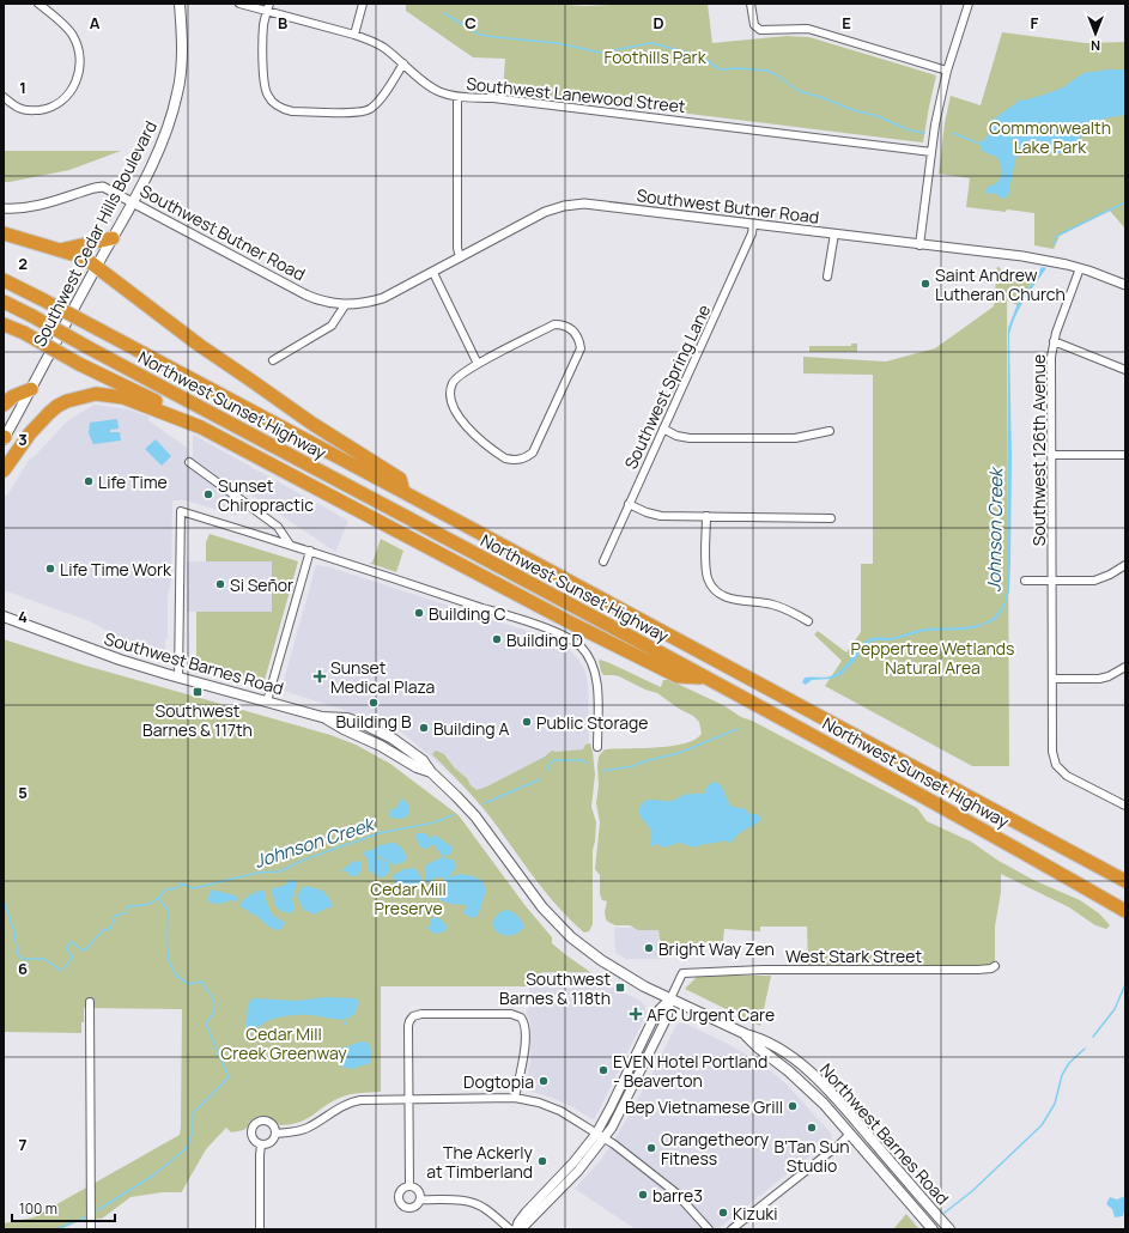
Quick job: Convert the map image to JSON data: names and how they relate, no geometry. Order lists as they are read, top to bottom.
{
  "streets": {
    "highway": ["Northwest Sunset Highway"],
    "main road": ["Southwest Cedar Hills Boulevard", "Southwest Barnes Road", "Northwest Barnes Road"],
    "street": [
      "Southwest Lanewood Street",
      "Southwest Butner Road",
      "Southwest Spring Lane",
      "Southwest 126th Avenue",
      "West Stark Street"
    ]
  },
  "crossings": [
    ["Southwest Butner Road", "Southwest Cedar Hills Boulevard"],
    ["Southwest Butner Road", "Southwest Spring Lane"],
    ["Southwest Butner Road", "Southwest 126th Avenue"],
    ["Southwest Barnes Road", "West Stark Street"],
    ["Southwest Barnes Road", "Northwest Barnes Road"],
    ["West Stark Street", "Northwest Barnes Road"]
  ],
  "water": ["Johnson Creek"],
  "parks": [
    "Foothills Park",
    "Commonwealth Lake Park",
    "Peppertree Wetlands Natural Area",
    "Cedar Mill Preserve",
    "Cedar Mill Creek Greenway"
  ],
  "places": {
    "other": [
      "Saint Andrew Lutheran Church",
      "Life Time",
      "Sunset Chiropractic",
      "Life Time Work",
      "Si Señor",
      "Building C",
      "Building D",
      "Building B",
      "Public Storage",
      "Building A",
      "Bright Way Zen",
      "EVEN Hotel Portland - Beaverton",
      "Dogtopia",
      "Bep Vietnamese Grill",
      "B’Tan Sun Studio",
      "Orangetheory Fitness",
      "The Ackerly at Timberland",
      "barre3",
      "Kizuki"
    ],
    "health": ["Sunset Medical Plaza", "AFC Urgent Care"],
    "transit": ["Southwest Barnes & 117th", "Southwest Barnes & 118th"]
  },
  "scale_bar": "100 m",
  "north": "bottom",
  "grid": {
    "columns": [
      "A",
      "B",
      "C",
      "D",
      "E",
      "F"
    ],
    "rows": [
      "1",
      "2",
      "3",
      "4",
      "5",
      "6",
      "7"
    ]
  }
}
